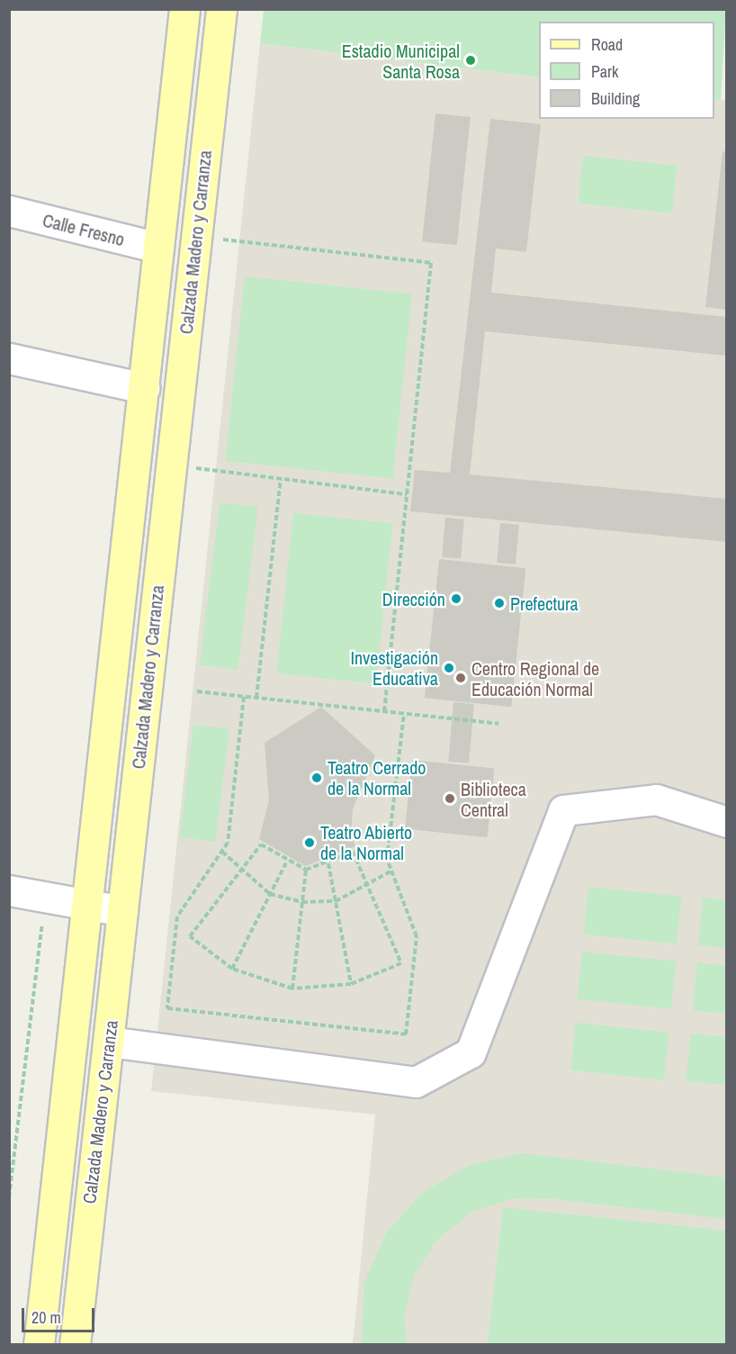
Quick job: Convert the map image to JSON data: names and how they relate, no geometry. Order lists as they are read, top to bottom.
{
  "streets": {
    "main road": ["Calzada Madero y Carranza"],
    "street": ["Calle Fresno"]
  },
  "crossings": [
    ["Calle Fresno", "Calzada Madero y Carranza"]
  ],
  "places": [
    "Estadio Municipal Santa Rosa",
    "Dirección",
    "Prefectura",
    "Investigación Educativa",
    "Centro Regional de Educación Normal",
    "Teatro Cerrado de la Normal",
    "Biblioteca Central",
    "Teatro Abierto de la Normal"
  ],
  "legend": ["Road", "Park", "Building"],
  "scale_bar": "20 m"
}
